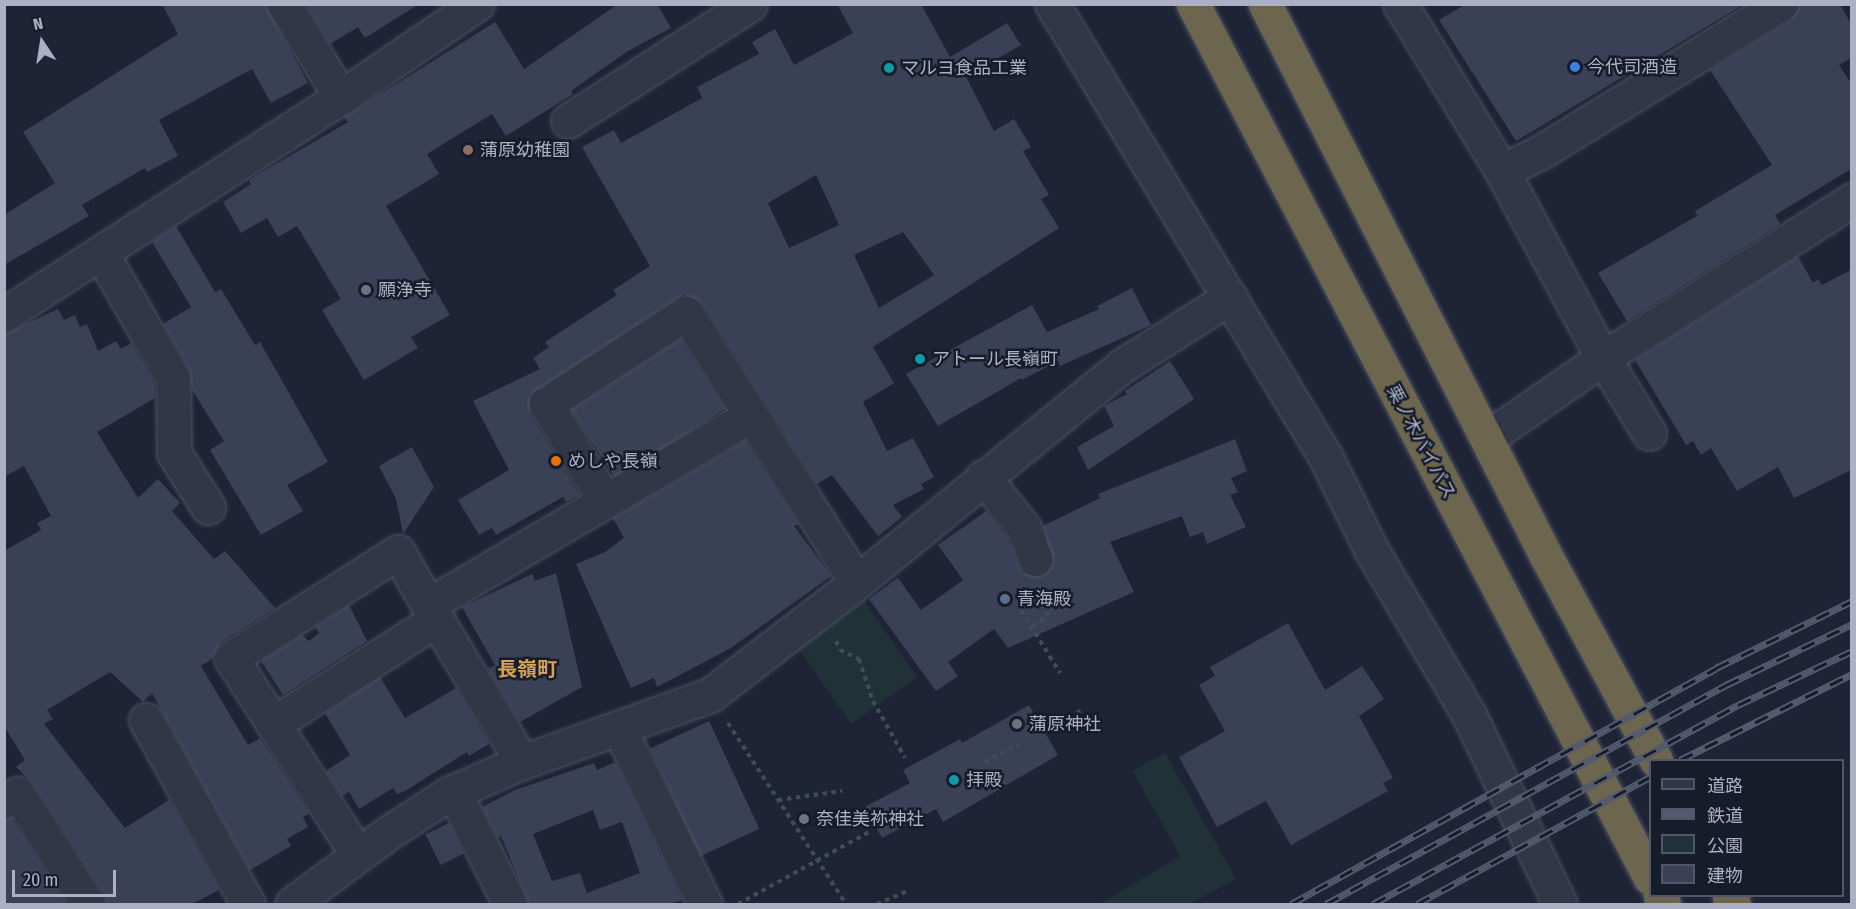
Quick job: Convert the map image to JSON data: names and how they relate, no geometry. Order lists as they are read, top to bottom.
{
  "streets": {
    "highway": ["栗ノ木バイパス"]
  },
  "districts": ["長嶺町"],
  "places": [
    "今代司酒造",
    "マルヨ食品工業",
    "蒲原幼稚園",
    "願浄寺",
    "アトール長嶺町",
    "めしや長嶺",
    "青海殿",
    "蒲原神社",
    "拝殿",
    "奈佳美祢神社"
  ],
  "legend": [
    "道路",
    "鉄道",
    "公園",
    "建物"
  ],
  "scale_bar": "20 m",
  "north": "top"
}
